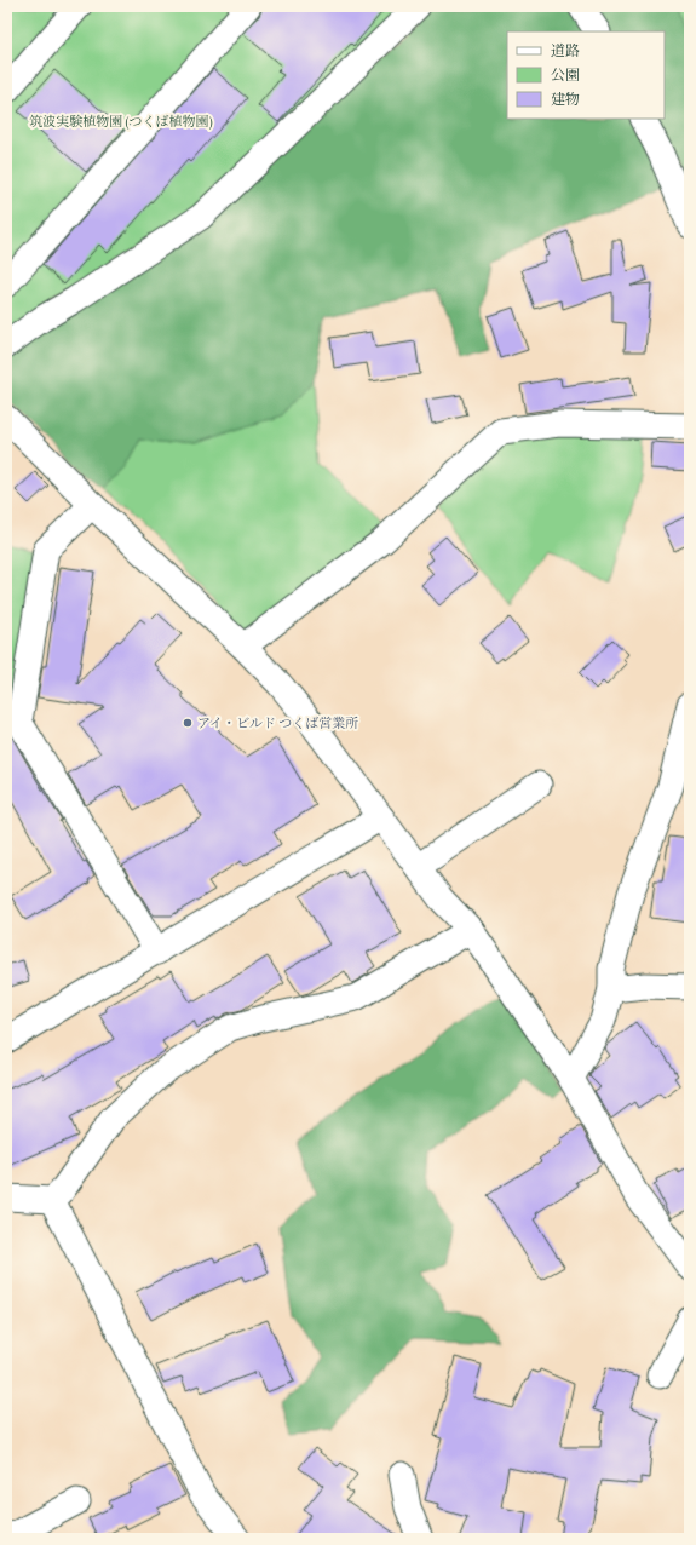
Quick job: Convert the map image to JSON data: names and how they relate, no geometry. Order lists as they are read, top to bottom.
{
  "parks": ["筑波実験植物園 (つくば植物園)"],
  "places": ["アイ・ビルド つくば営業所"],
  "legend": ["道路", "公園", "建物"]
}
